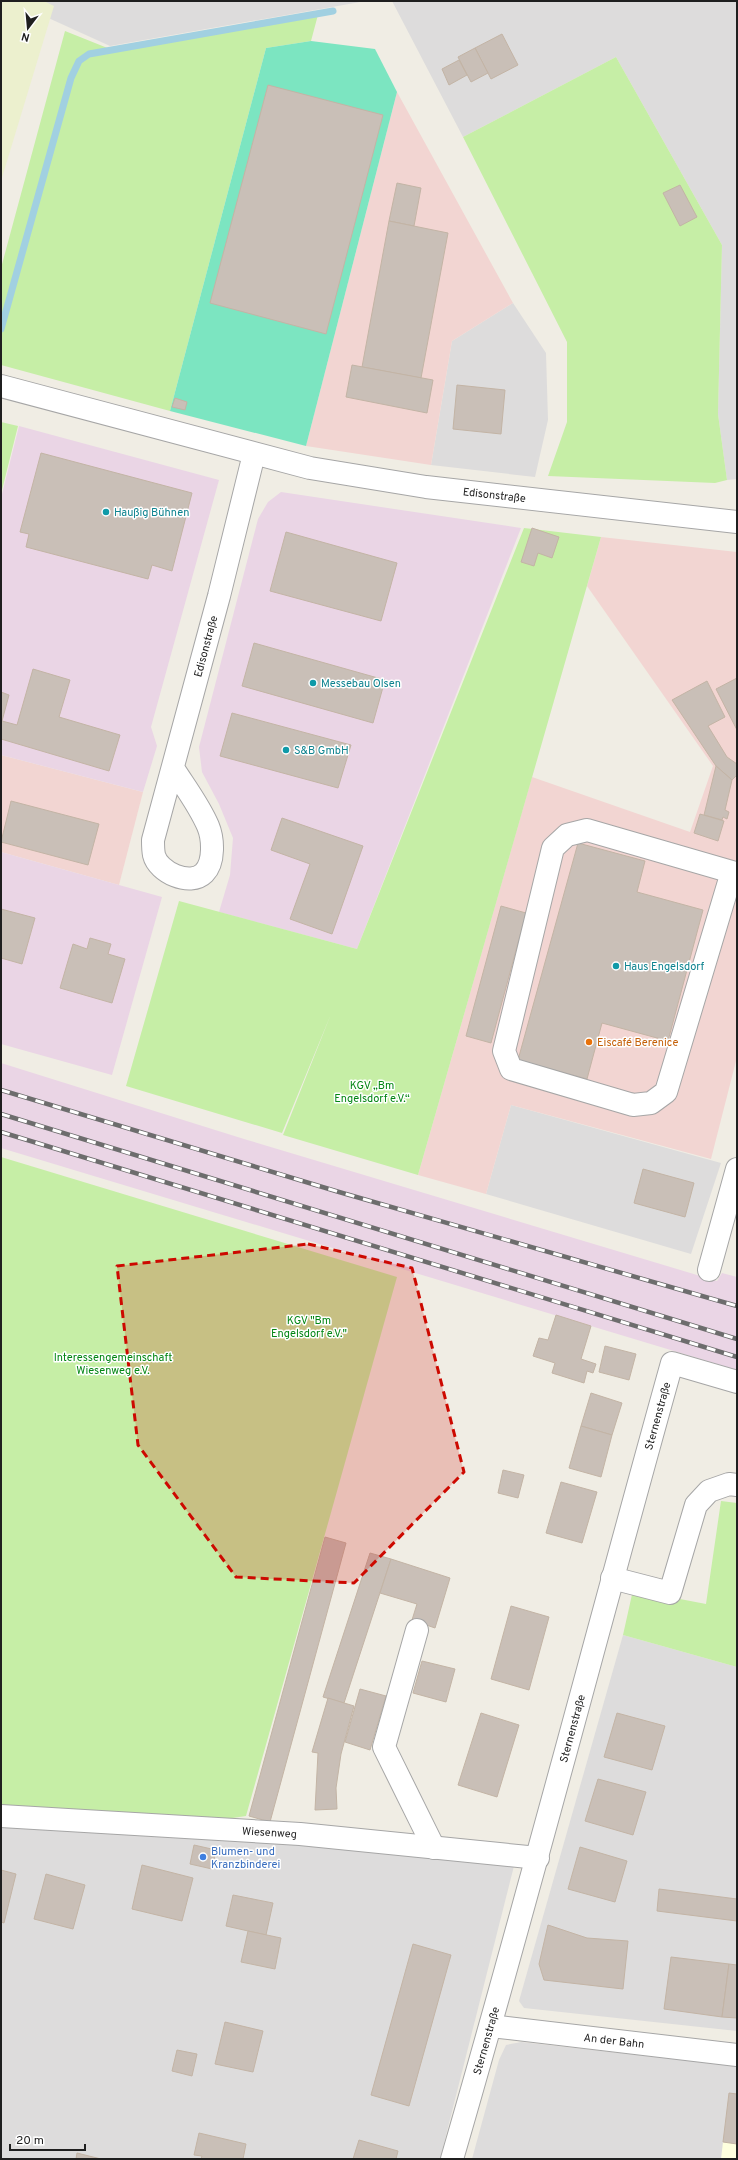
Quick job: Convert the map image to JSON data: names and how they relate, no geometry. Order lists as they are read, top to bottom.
{
  "streets": {
    "street": [
      "Edisonstraße",
      "Sternenstraße",
      "Wiesenweg",
      "An der Bahn"
    ]
  },
  "crossings": [
    ["Sternenstraße", "Wiesenweg"],
    ["Sternenstraße", "An der Bahn"]
  ],
  "parks": ["KGV „Bm Engelsdorf e.V.“", "KGV \"Bm Engelsdorf e.V.\"", "Interessengemeinschaft Wiesenweg e.V."],
  "places": [
    "Haußig Bühnen",
    "Messebau Olsen",
    "S&B GmbH",
    "Haus Engelsdorf",
    "Eiscafé Berenice",
    "Blumen- und Kranzbinderei"
  ],
  "scale_bar": "20 m",
  "north": "bottom"
}
